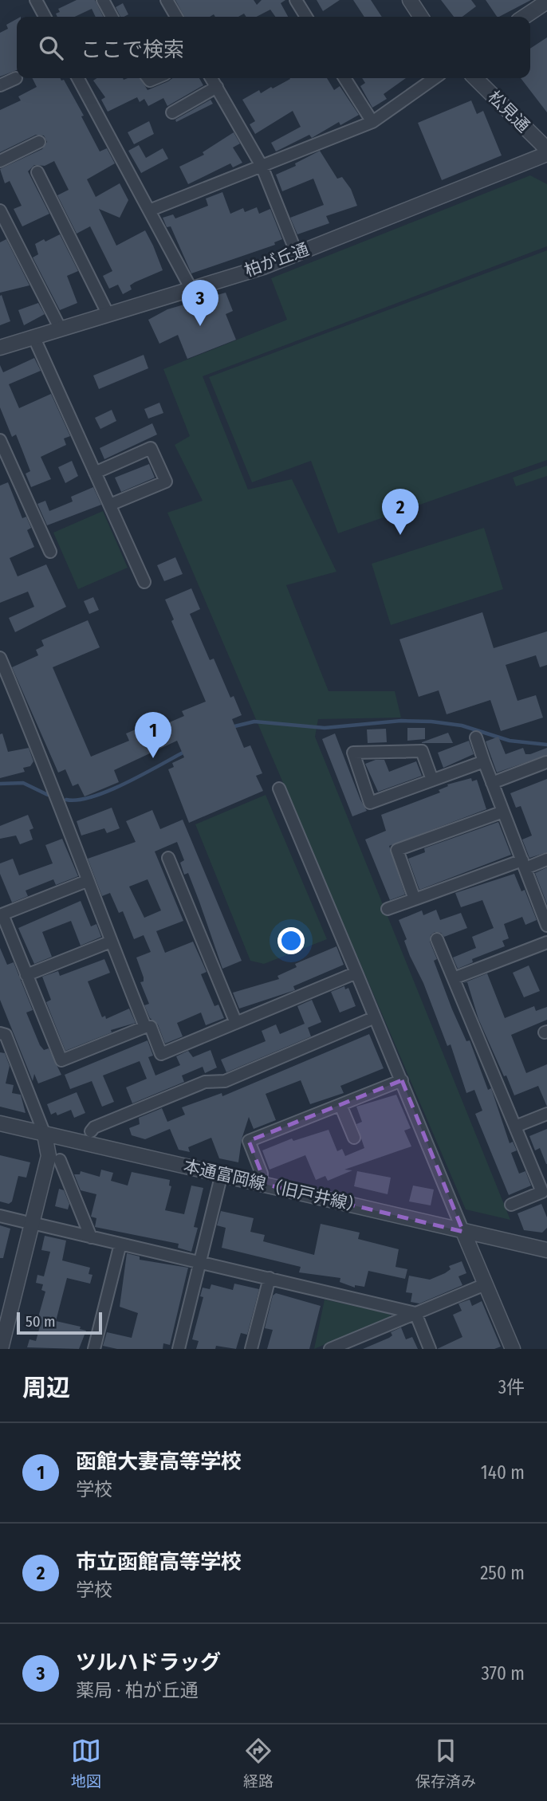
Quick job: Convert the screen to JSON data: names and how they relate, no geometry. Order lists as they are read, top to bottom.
{
  "streets": {
    "street": ["松見通", "柏が丘通", "本通富岡線（旧戸井線）"]
  },
  "crossings": [
    ["松見通", "柏が丘通"]
  ],
  "scale_bar": "50 m",
  "page": {
    "search": "ここで検索",
    "pins": ["3", "2", "1"],
    "scale": "50 m",
    "heading": ["周辺", "3件"],
    "list": [
      {
        "mark": "1",
        "name": "函館大妻高等学校",
        "note": "学校",
        "value": "140 m"
      },
      {
        "mark": "2",
        "name": "市立函館高等学校",
        "note": "学校",
        "value": "250 m"
      },
      {
        "mark": "3",
        "name": "ツルハドラッグ",
        "note": "薬局 · 柏が丘通",
        "value": "370 m"
      }
    ],
    "nav": ["地図", "経路", "保存済み"]
  }
}
